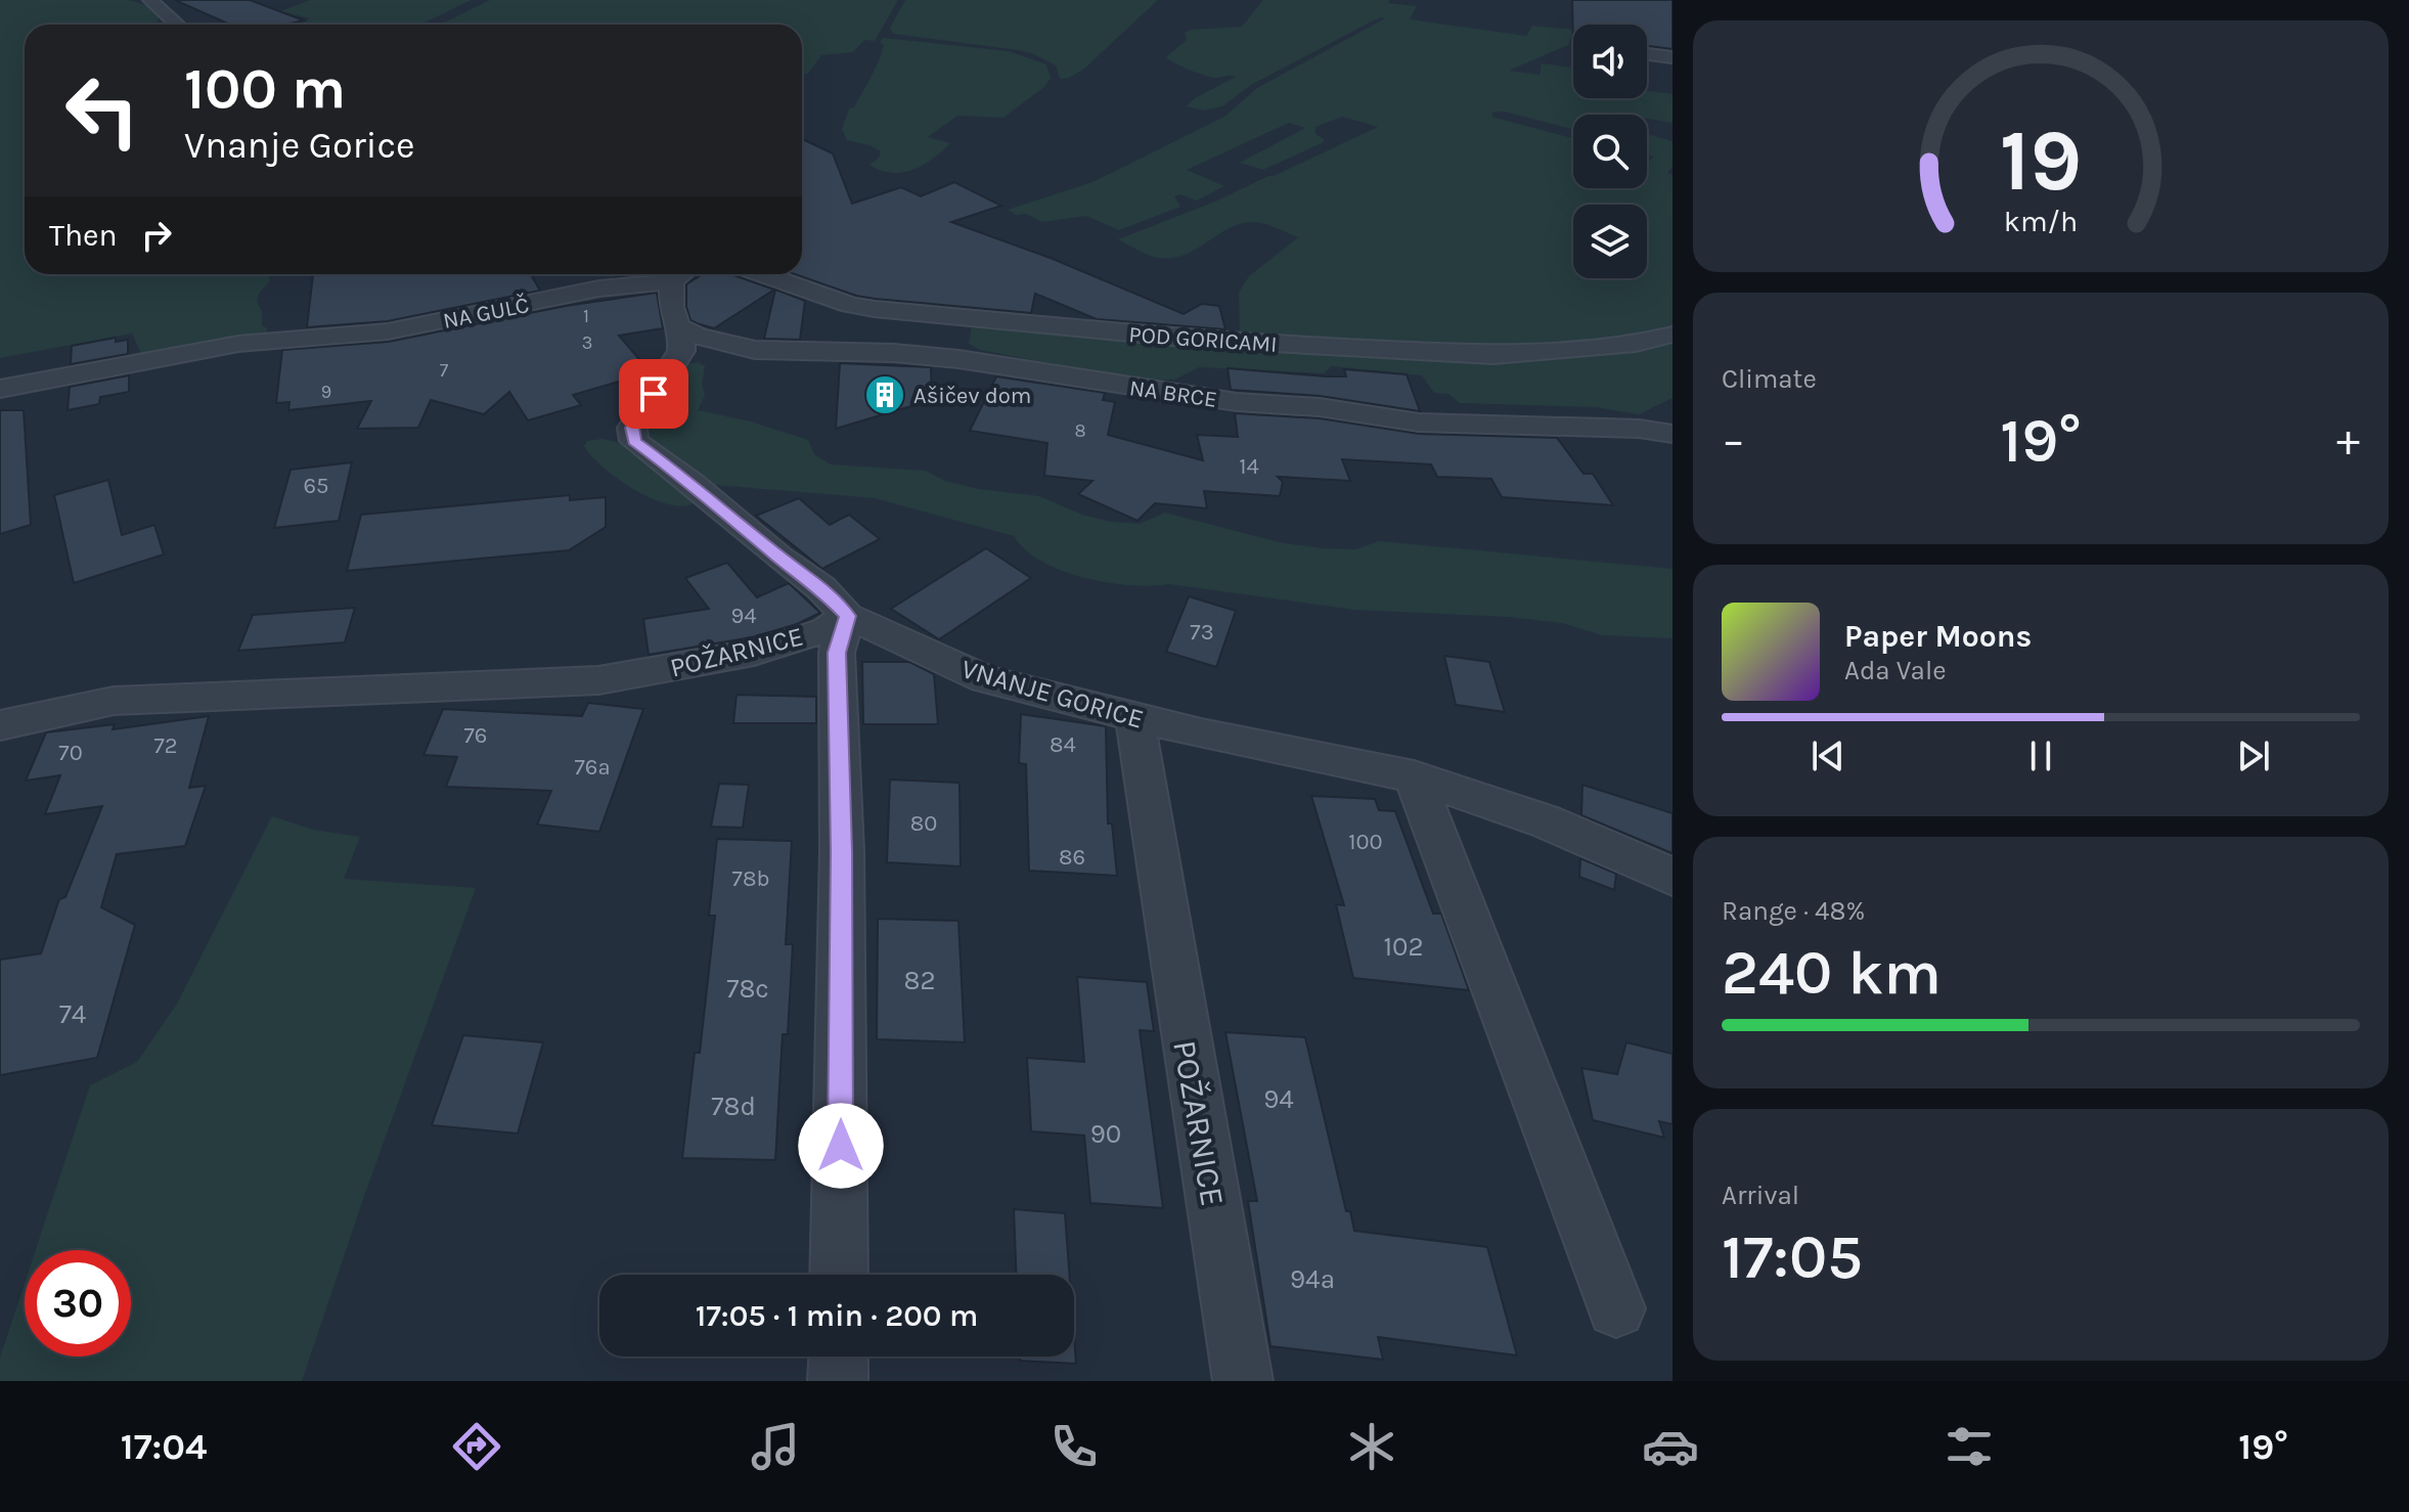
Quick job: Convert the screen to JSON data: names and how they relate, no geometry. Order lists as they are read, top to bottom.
{
  "streets": {
    "street": [
      "NA GULČ",
      "POD GORICAMI",
      "NA BRCE",
      "POŽARNICE",
      "VNANJE GORICE"
    ]
  },
  "crossings": [
    ["NA GULČ", "VNANJE GORICE"],
    ["NA BRCE", "VNANJE GORICE"],
    ["POŽARNICE", "VNANJE GORICE"]
  ],
  "places": {
    "building": ["Ašičev dom"]
  },
  "house_numbers": [
    "1",
    "3",
    "7",
    "9",
    "8",
    "14",
    "65",
    "94",
    "73",
    "76",
    "84",
    "72",
    "70",
    "76a",
    "80",
    "100",
    "86",
    "78b",
    "102",
    "82",
    "78c",
    "74",
    "94",
    "78d",
    "90",
    "94a"
  ],
  "page": {
    "turn": ["100 m", "Vnanje Gorice"],
    "then": "Then",
    "tile": [
      "Climate",
      ["Range · 48%", "240 km"],
      ["Arrival", "17:05"]
    ],
    "heat": ["−", "19°", "+"],
    "song": ["Paper Moons", "Ada Vale"],
    "limit": "30",
    "trip": "17:05 · 1 min · 200 m",
    "tabs": ["17:04", "19°"],
    "gauge": ["19", "km/h"]
  }
}
